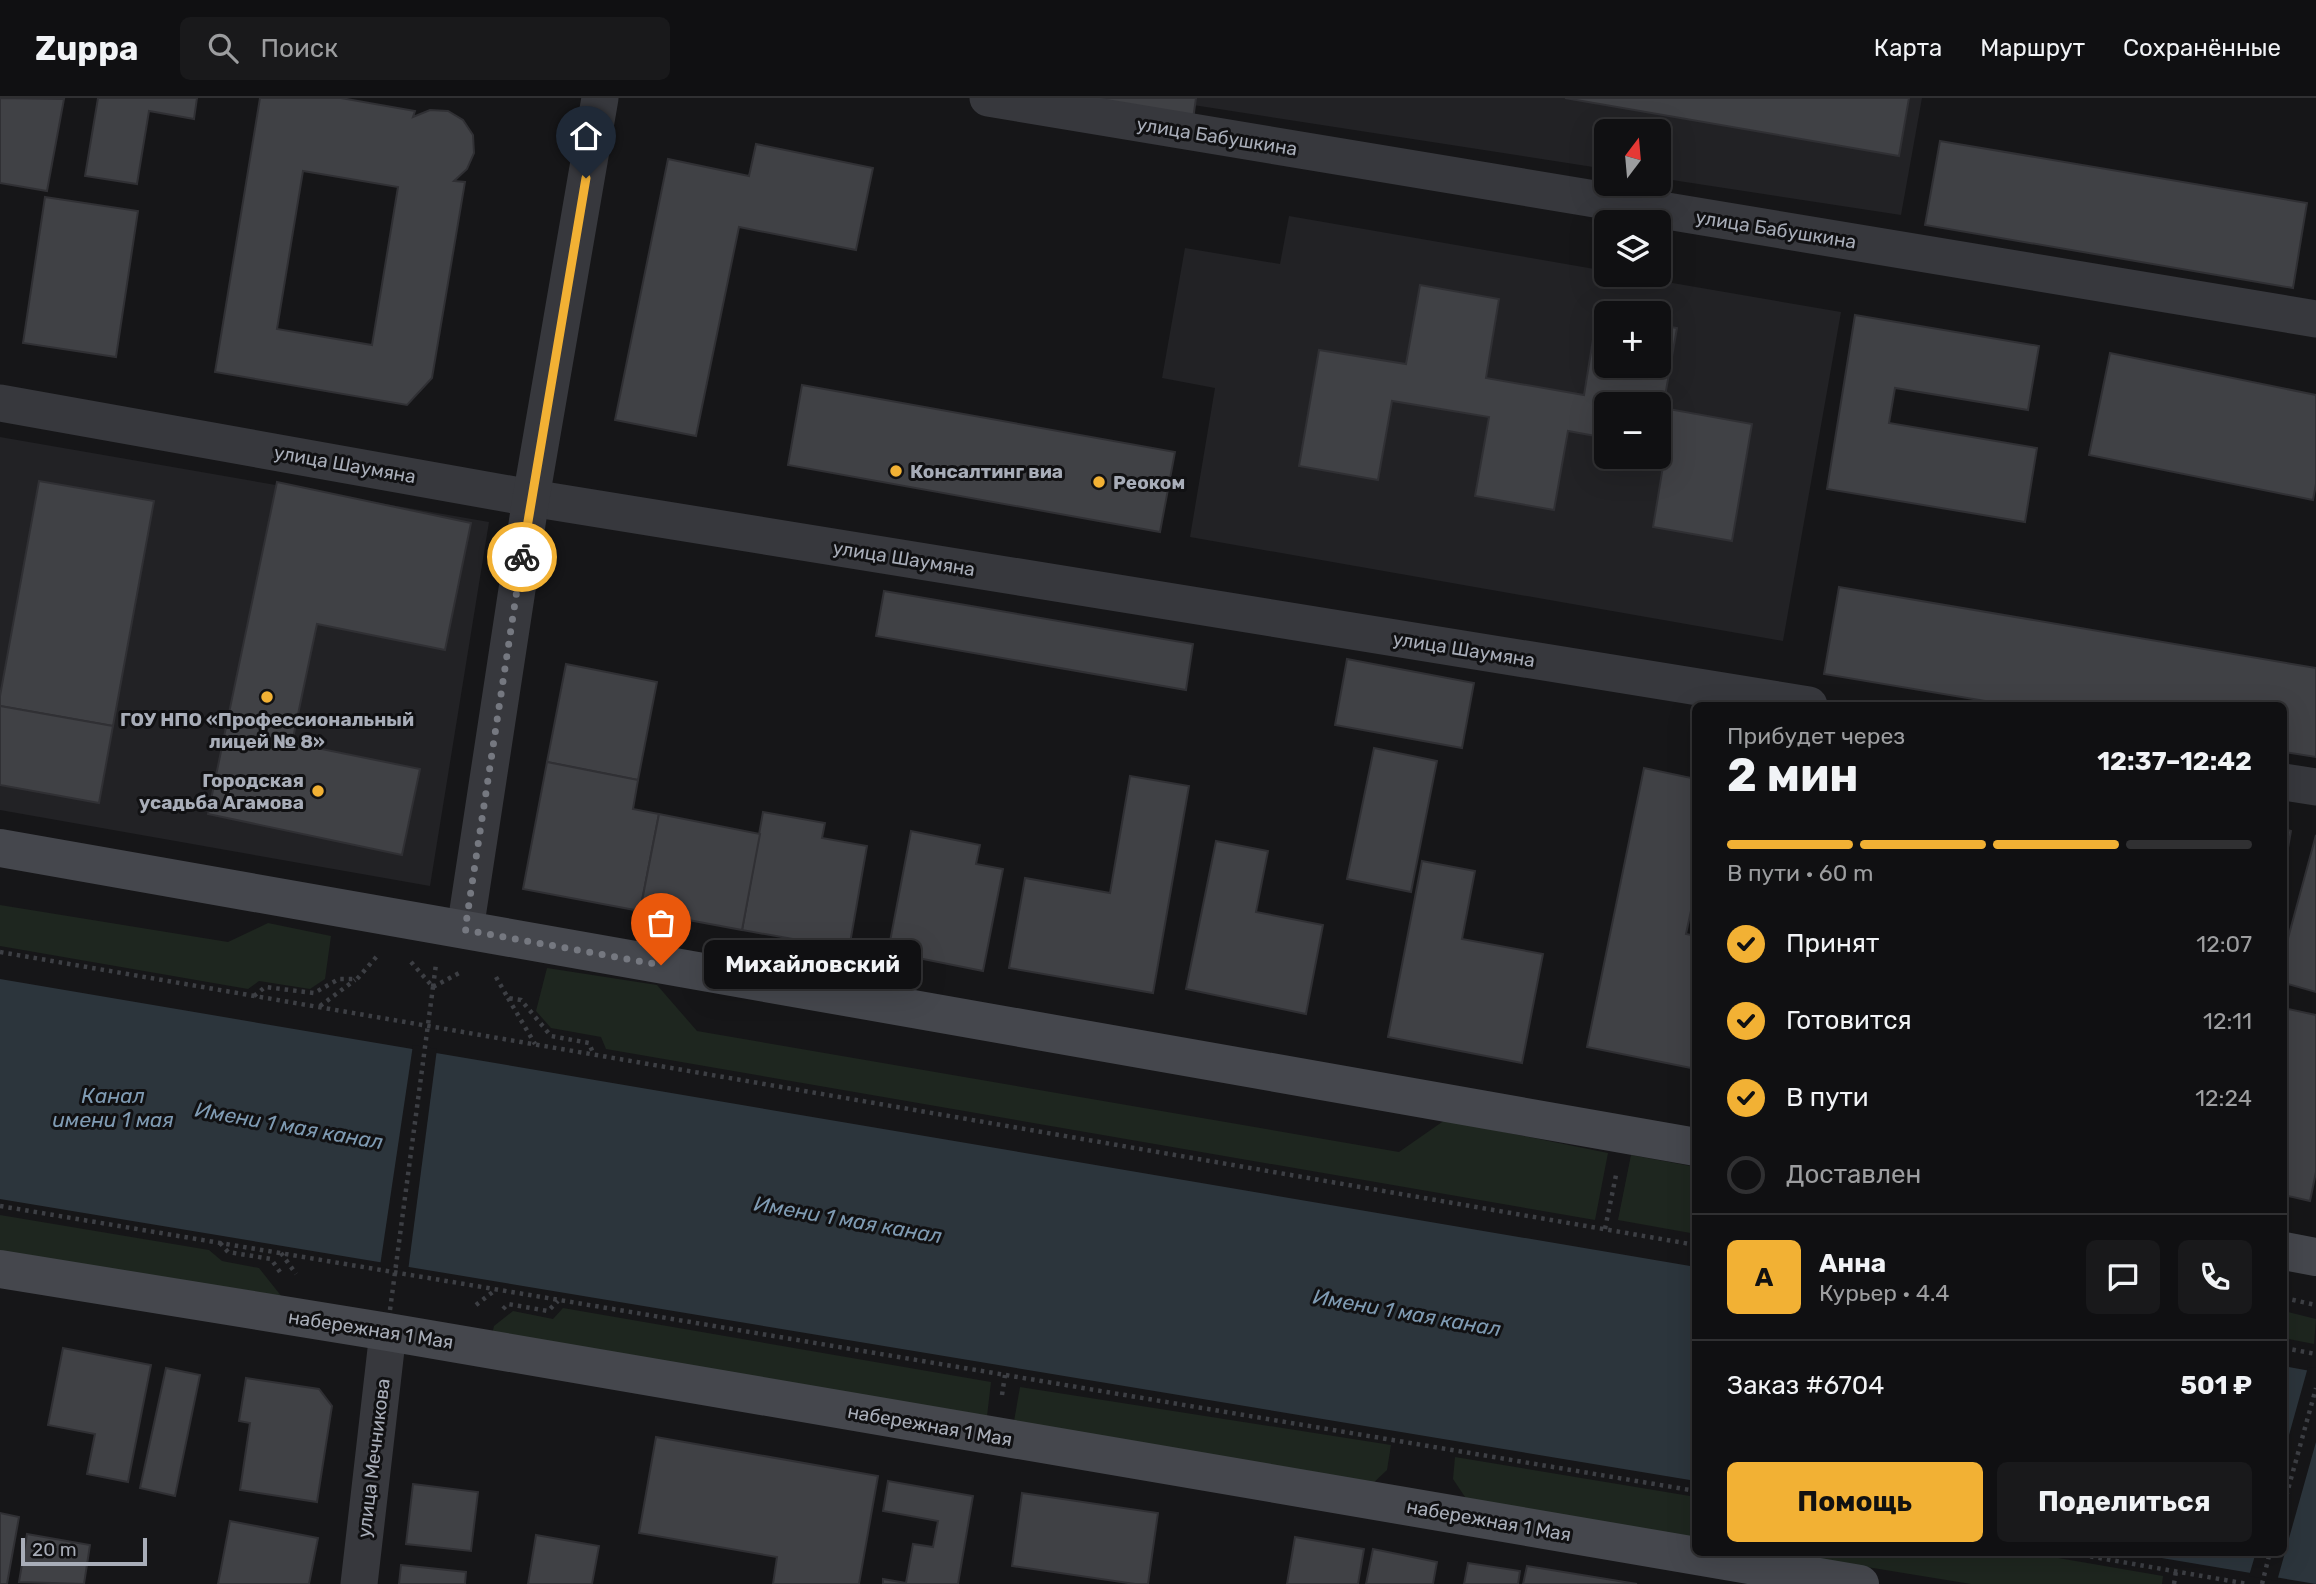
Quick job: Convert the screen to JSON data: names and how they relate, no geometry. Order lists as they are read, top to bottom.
{
  "streets": {
    "main road": ["набережная 1 Мая"],
    "street": ["улица Бабушкина", "улица Шаумяна", "улица Мечникова"]
  },
  "crossings": [
    ["набережная 1 Мая", "улица Мечникова"]
  ],
  "water": ["Канал имени 1 мая", "Имени 1 мая канал"],
  "places": [
    "Консалтинг виа",
    "Реоком",
    "ГОУ НПО «Профессиональный лицей № 8»",
    "Городская усадьба Агамова",
    "Михайловский"
  ],
  "scale_bar": "20 m",
  "north": "top",
  "page": {
    "header": "Zuppa",
    "search": "Поиск",
    "nav": ["Карта", "Маршрут", "Сохранённые"],
    "map_buttons": ["+", "−"],
    "heading": ["2 мин", "Прибудет через", "12:37–12:42"],
    "panel": [
      "Анна",
      "Курьер · 4.4",
      "Заказ #6704",
      "501 ₽"
    ],
    "bar": "В пути · 60 m",
    "list": [
      ["Принят", "12:07"],
      ["Готовится", "12:11"],
      ["В пути", "12:24"],
      "Доставлен"
    ],
    "bubble": "Михайловский",
    "round": "А",
    "buttons": ["Помощь", "Поделиться"],
    "scale": "20 m"
  }
}
